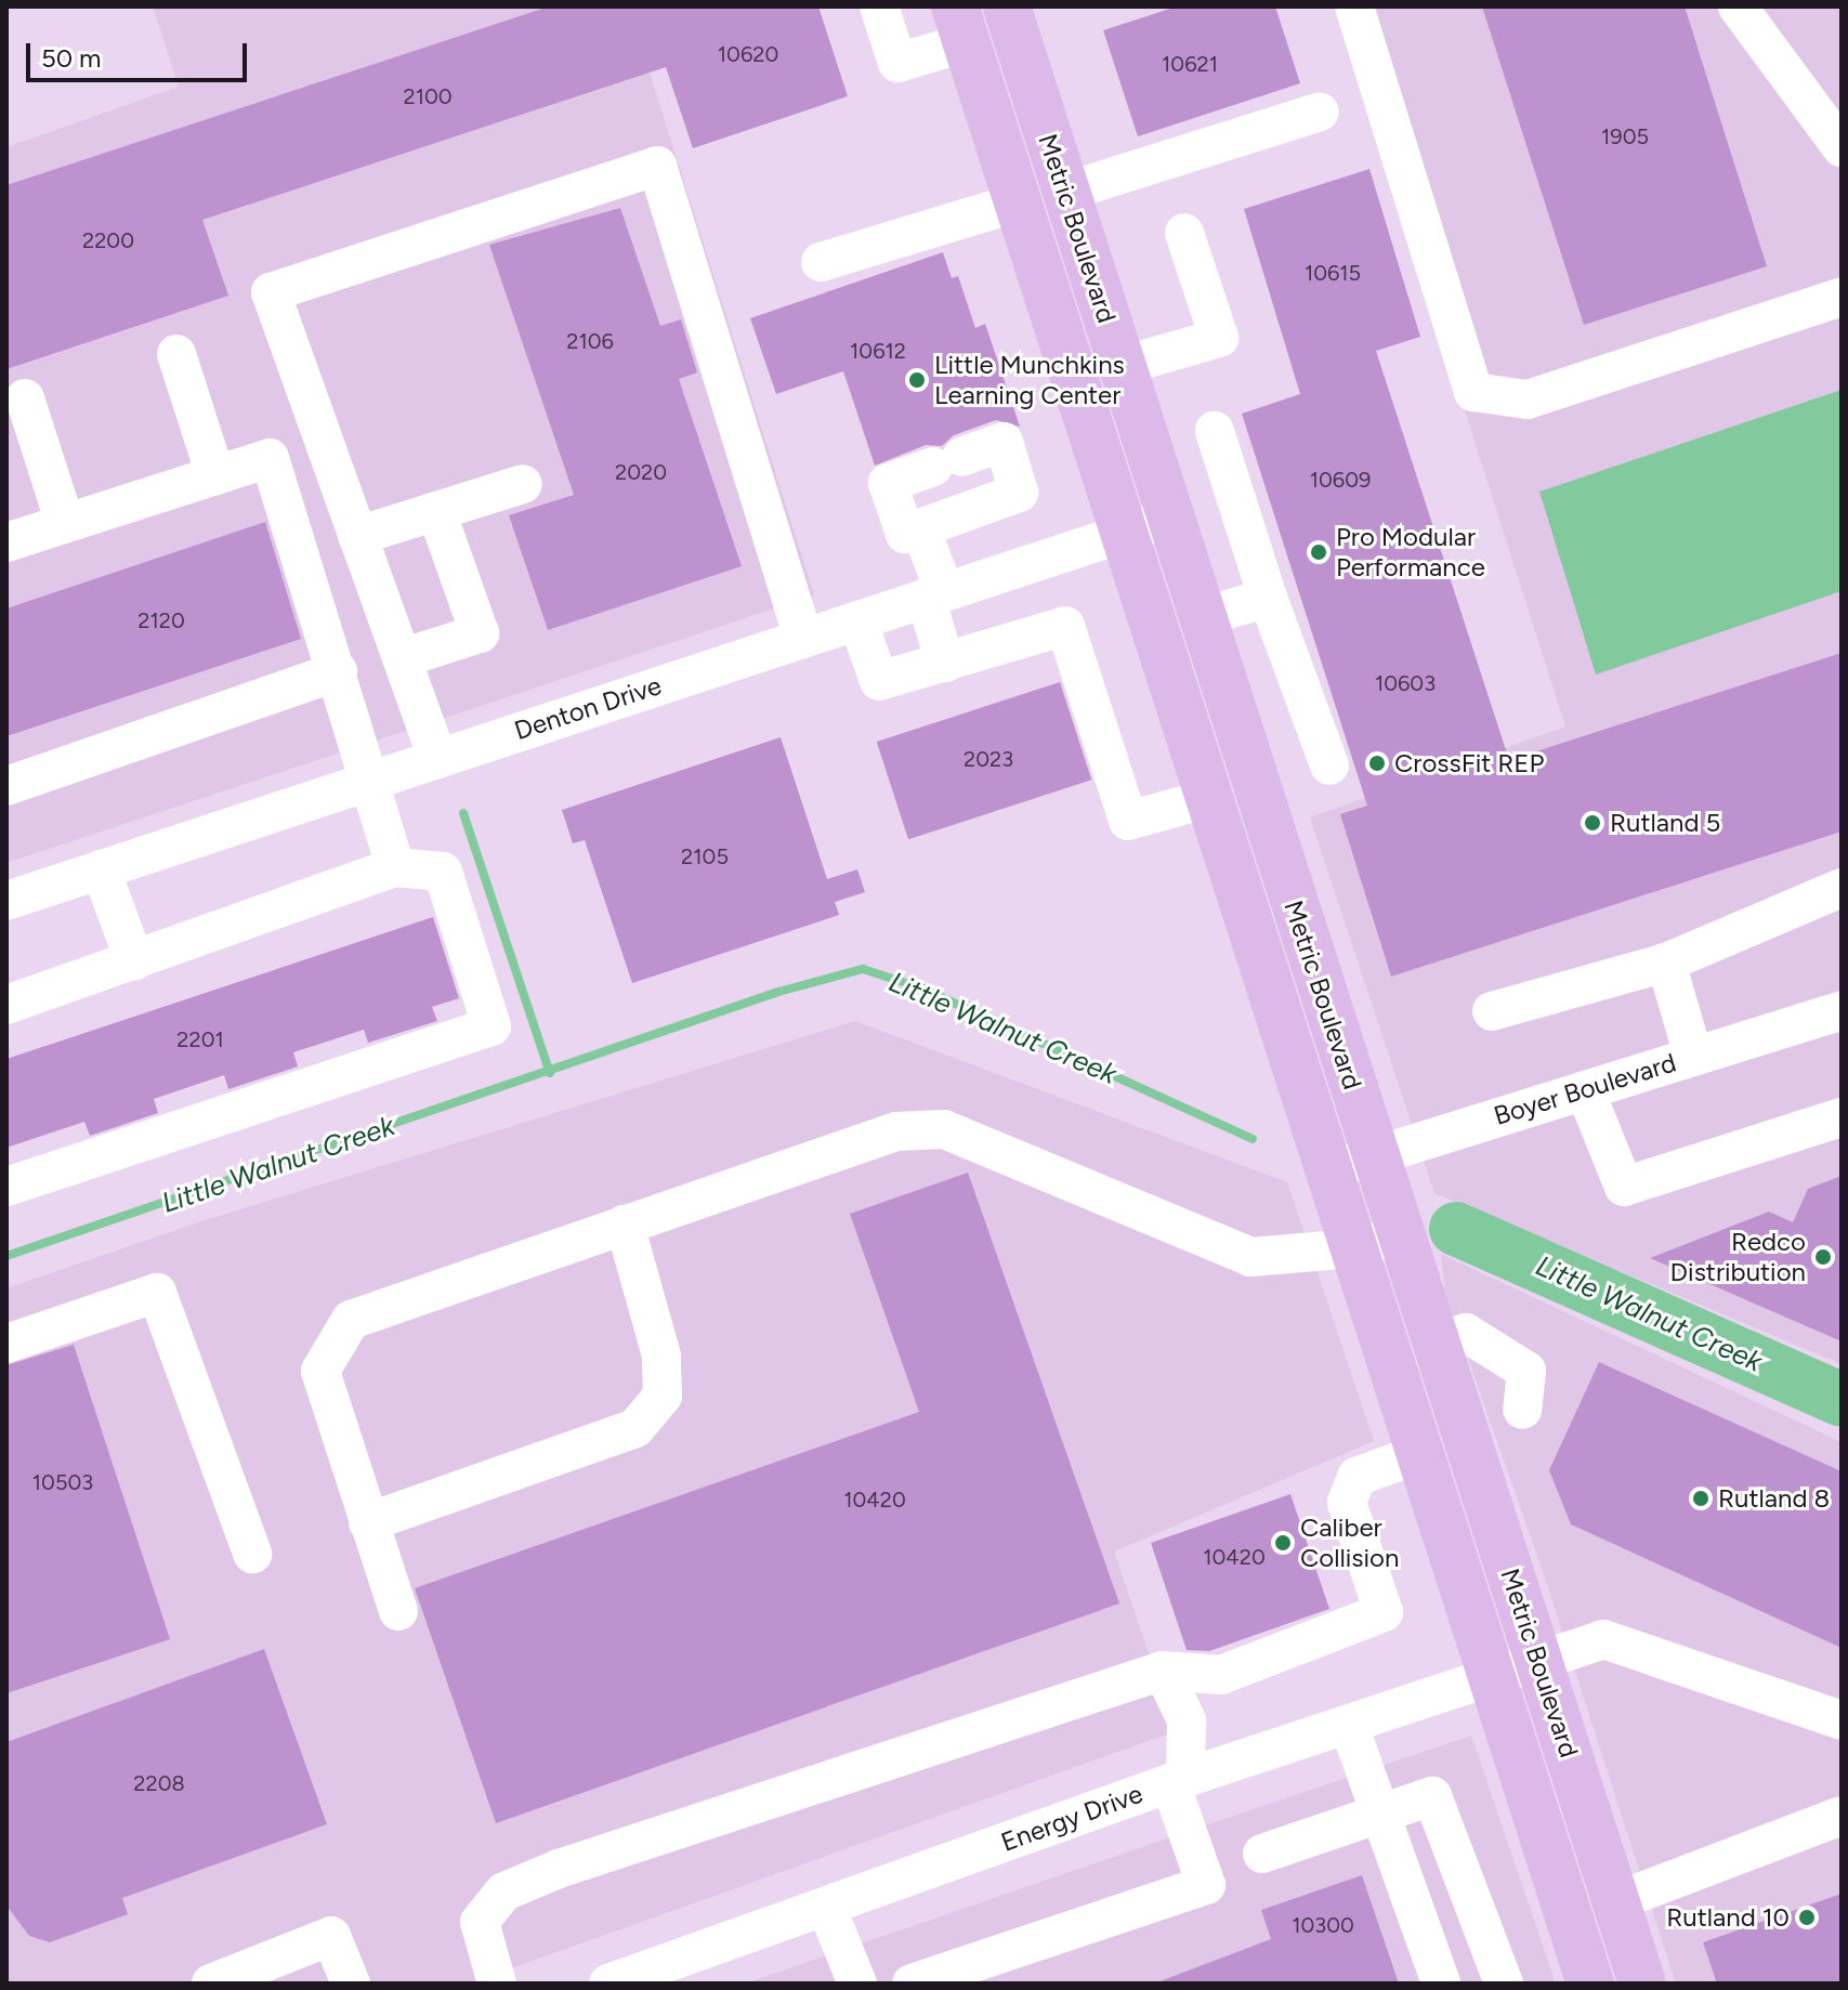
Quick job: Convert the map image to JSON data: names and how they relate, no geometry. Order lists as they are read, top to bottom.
{
  "streets": {
    "main road": ["Metric Boulevard"],
    "street": ["Denton Drive", "Boyer Boulevard", "Energy Drive"]
  },
  "crossings": [
    ["Metric Boulevard", "Denton Drive"],
    ["Metric Boulevard", "Boyer Boulevard"],
    ["Metric Boulevard", "Energy Drive"]
  ],
  "water": ["Little Walnut Creek"],
  "places": [
    "Little Munchkins Learning Center",
    "Pro Modular Performance",
    "CrossFit REP",
    "Rutland 5",
    "Redco Distribution",
    "Rutland 8",
    "Caliber Collision",
    "Rutland 10"
  ],
  "house_numbers": [
    "10620",
    "10621",
    "2100",
    "1905",
    "2200",
    "10615",
    "2106",
    "10612",
    "2020",
    "10609",
    "2120",
    "10603",
    "2023",
    "2105",
    "2201",
    "10503",
    "10420",
    "10420",
    "2208",
    "10300"
  ],
  "scale_bar": "50 m"
}
